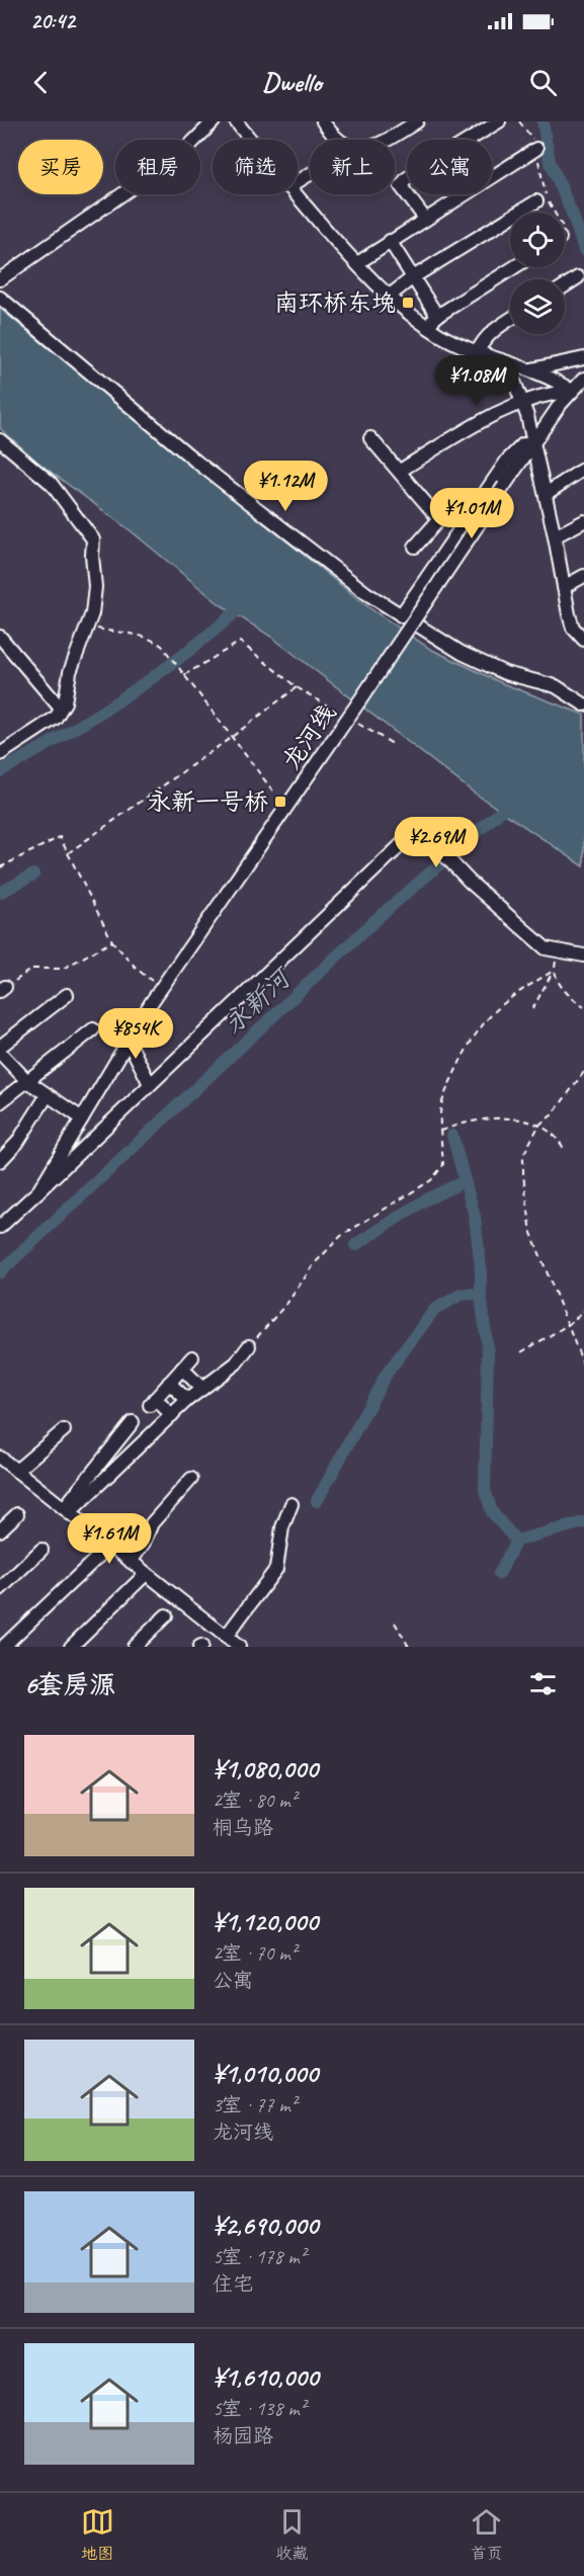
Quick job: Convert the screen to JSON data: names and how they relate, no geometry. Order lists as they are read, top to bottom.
{
  "streets": {
    "street": ["龙河线"]
  },
  "water": ["永新河"],
  "places": {
    "transit": ["南环桥东堍", "永新一号桥"]
  },
  "page": {
    "status": "20:42",
    "header": "Dwello",
    "chip": [
      "买房",
      "租房",
      "筛选",
      "新上",
      "公寓"
    ],
    "price": [
      "¥1.08M",
      "¥1.12M",
      "¥1.01M",
      "¥2.69M",
      "¥854K",
      "¥1.61M"
    ],
    "heading": "6套房源",
    "list": [
      {
        "name": "¥1,080,000",
        "note": "2室 · 80 m² · 桐乌路"
      },
      {
        "name": "¥1,120,000",
        "note": "2室 · 70 m² · 公寓"
      },
      {
        "name": "¥1,010,000",
        "note": "3室 · 77 m² · 龙河线"
      },
      {
        "name": "¥2,690,000",
        "note": "5室 · 178 m² · 住宅"
      },
      {
        "name": "¥1,610,000",
        "note": "5室 · 138 m² · 杨园路"
      }
    ],
    "tabs": ["地图", "收藏", "首页"]
  }
}
